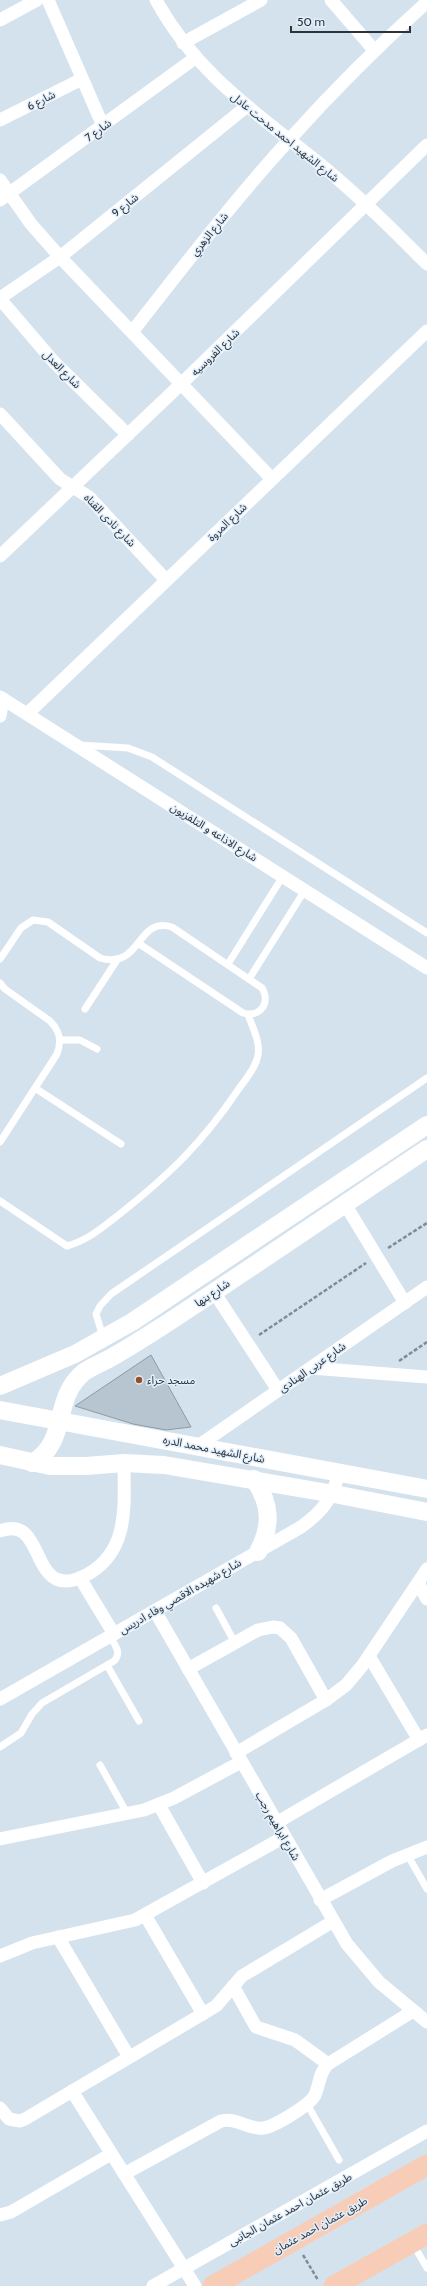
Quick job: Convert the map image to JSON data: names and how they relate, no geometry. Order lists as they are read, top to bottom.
{
  "streets": {
    "main road": ["شارع بنها", "شارع الشهيد محمد الدره", "طريق عثمان احمد عثمان"],
    "street": [
      "شارع 6",
      "شارع 7",
      "شارع الشهيد احمد مدحت عادل",
      "شارع 9",
      "شارع الزهري",
      "شارع الفروسيه",
      "شارع العدل",
      "شارع نادى القناه",
      "شارع المروة",
      "شارع الاذاعه و التلفزيون",
      "شارع عربى الهنادى",
      "شارع شهيده الاقصي وفاء ادريس",
      "شارع ابراهيم رجب",
      "طريق عثمان احمد عثمان الجانبى"
    ]
  },
  "crossings": [
    ["شارع 7", "شارع الشهيد احمد مدحت عادل"],
    ["شارع الشهيد احمد مدحت عادل", "شارع 9"],
    ["شارع الشهيد احمد مدحت عادل", "شارع الزهري"],
    ["شارع الشهيد احمد مدحت عادل", "شارع الفروسيه"],
    ["شارع 9", "شارع العدل"],
    ["شارع الفروسيه", "شارع العدل"],
    ["شارع الفروسيه", "شارع نادى القناه"],
    ["شارع نادى القناه", "شارع المروة"],
    ["شارع المروة", "شارع الاذاعه و التلفزيون"],
    ["شارع بنها", "شارع الشهيد محمد الدره"],
    ["شارع عربى الهنادى", "شارع الشهيد محمد الدره"],
    ["شارع الشهيد محمد الدره", "شارع شهيده الاقصي وفاء ادريس"],
    ["شارع شهيده الاقصي وفاء ادريس", "شارع ابراهيم رجب"]
  ],
  "places": ["مسجد حراء"],
  "scale_bar": "50 m"
}
